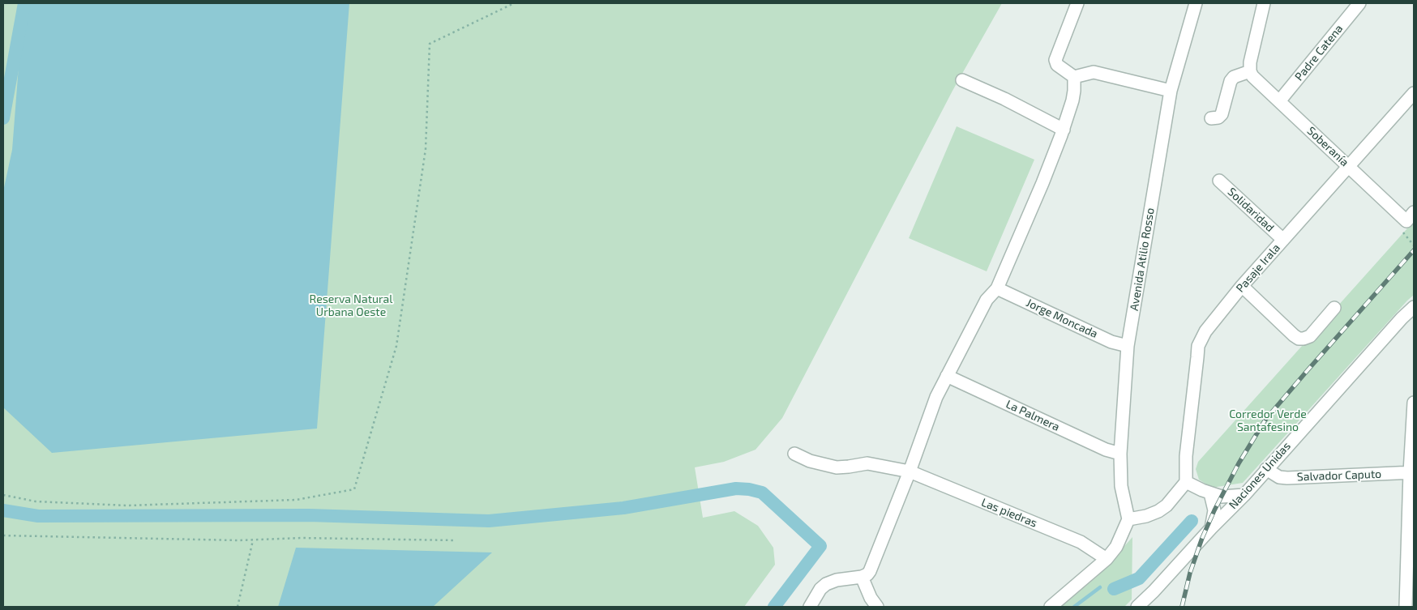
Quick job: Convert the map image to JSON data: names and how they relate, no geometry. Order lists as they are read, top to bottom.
{
  "streets": {
    "street": [
      "Padre Catena",
      "Soberanía",
      "Solidaridad",
      "Avenida Atilio Rosso",
      "Pasaje Irala",
      "Jorge Moncada",
      "La Palmera",
      "Naciones Unidas",
      "Salvador Caputo",
      "Las piedras"
    ]
  },
  "crossings": [
    ["Padre Catena", "Soberanía"],
    ["Soberanía", "Pasaje Irala"],
    ["Solidaridad", "Pasaje Irala"],
    ["Avenida Atilio Rosso", "Jorge Moncada"],
    ["Avenida Atilio Rosso", "La Palmera"],
    ["Naciones Unidas", "Salvador Caputo"]
  ],
  "parks": ["Reserva Natural Urbana Oeste", "Corredor Verde Santafesino"]
}
